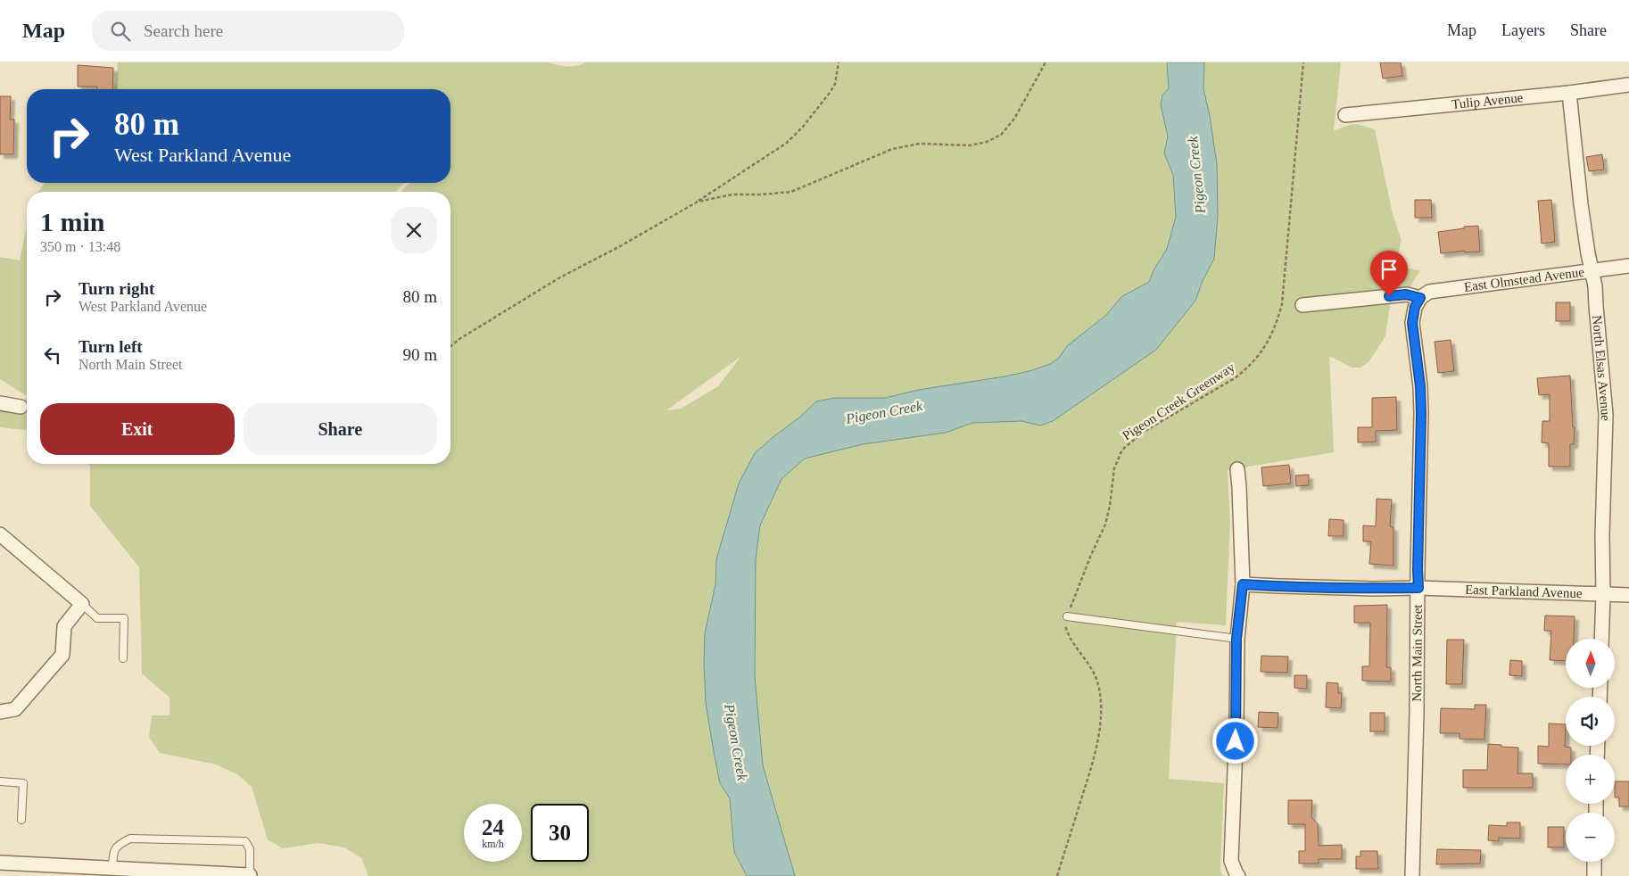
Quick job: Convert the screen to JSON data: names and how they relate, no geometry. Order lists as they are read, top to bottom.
{
  "streets": {
    "street": [
      "Tulip Avenue",
      "East Olmstead Avenue",
      "North Elsas Avenue",
      "East Parkland Avenue",
      "North Main Street"
    ],
    "path": ["Pigeon Creek Greenway"]
  },
  "crossings": [
    ["Tulip Avenue", "North Elsas Avenue"],
    ["East Olmstead Avenue", "North Elsas Avenue"],
    ["East Olmstead Avenue", "North Main Street"],
    ["North Elsas Avenue", "East Parkland Avenue"],
    ["East Parkland Avenue", "North Main Street"]
  ],
  "water": ["Pigeon Creek"],
  "north": "top",
  "page": {
    "header": "Map",
    "search": "Search here",
    "nav": ["Map", "Layers", "Share"],
    "turn": ["80 m", "West Parkland Avenue"],
    "heading": ["1 min", "350 m · 13:48"],
    "list": [
      {
        "name": "Turn right",
        "note": "West Parkland Avenue",
        "value": "80 m"
      },
      {
        "name": "Turn left",
        "note": "North Main Street",
        "value": "90 m"
      }
    ],
    "buttons": ["Exit", "Share"],
    "map_buttons": ["+", "−"],
    "speed": "24 km/h",
    "limit": "30"
  }
}
